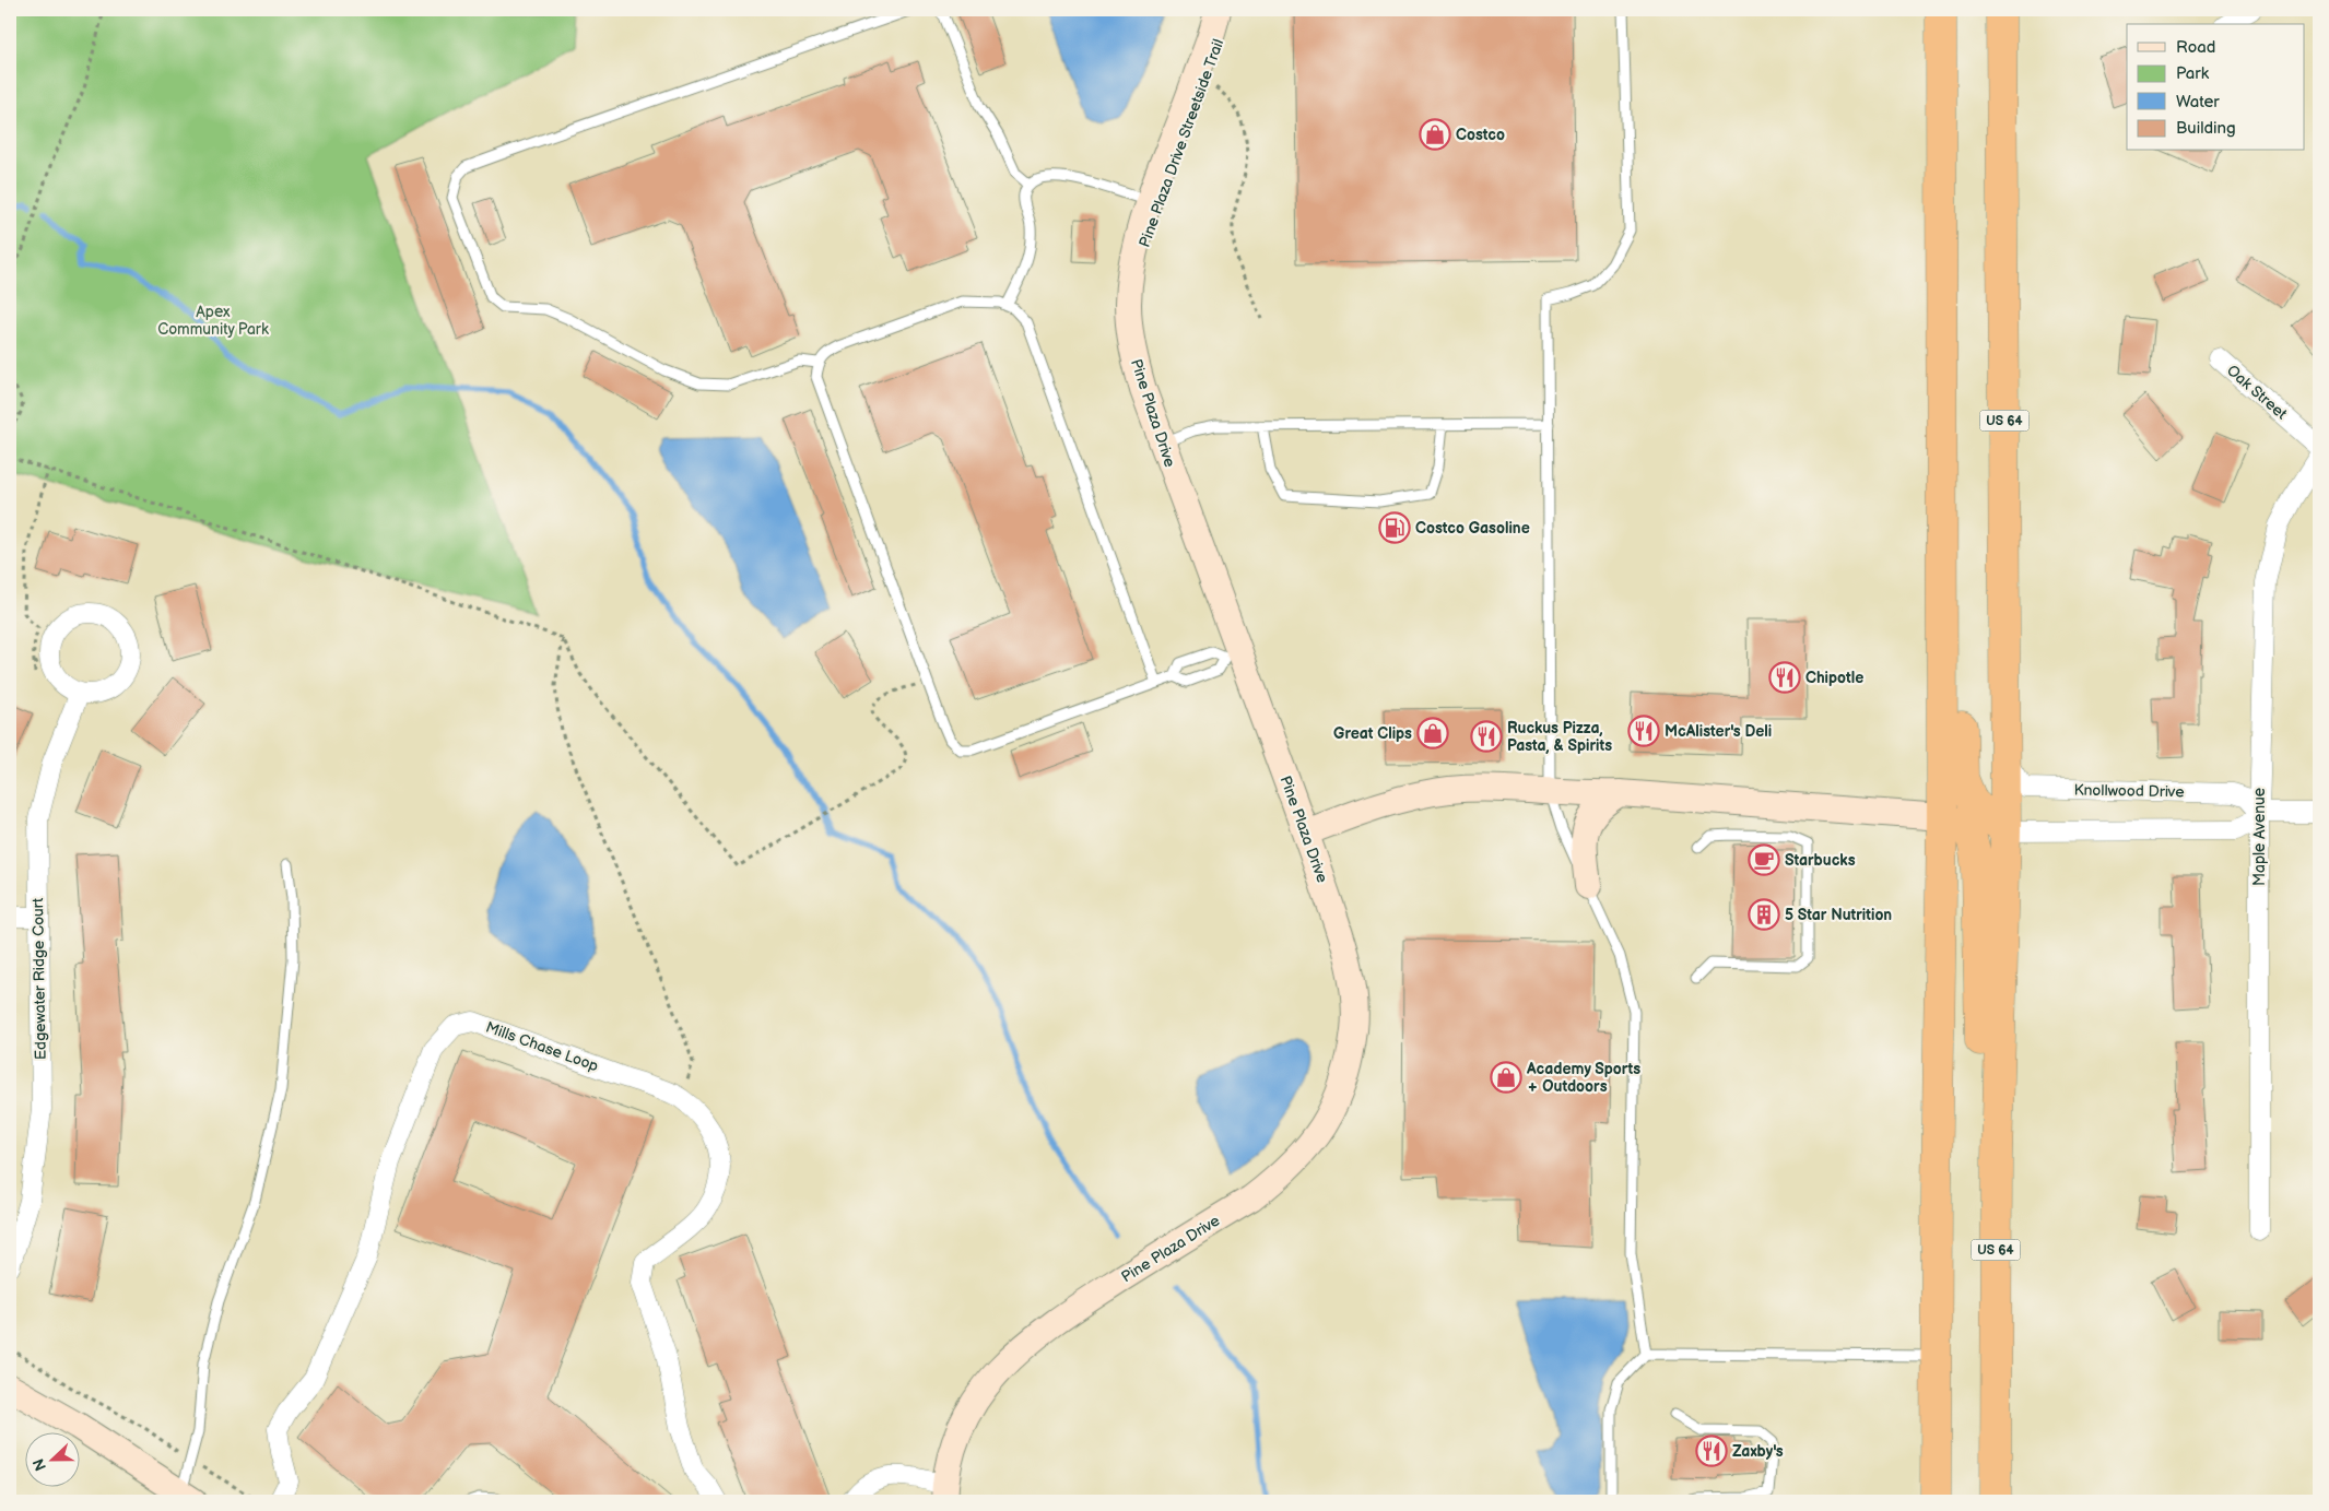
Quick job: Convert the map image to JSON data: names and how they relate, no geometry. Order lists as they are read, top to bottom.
{
  "streets": {
    "highway": ["US 64"],
    "street": [
      "Oak Street",
      "Pine Plaza Drive",
      "Knollwood Drive",
      "Maple Avenue",
      "Edgewater Ridge Court",
      "Mills Chase Loop"
    ],
    "path": ["Pine Plaza Drive Streetside Trail"]
  },
  "crossings": [
    ["US 64", "Knollwood Drive"],
    ["Knollwood Drive", "Maple Avenue"]
  ],
  "parks": ["Apex Community Park"],
  "places": {
    "shop": ["Costco", "Great Clips", "Academy Sports + Outdoors"],
    "fuel station": ["Costco Gasoline"],
    "restaurant": [
      "Chipotle",
      "McAlister's Deli",
      "Ruckus Pizza, Pasta, & Spirits",
      "Zaxby's"
    ],
    "cafe": ["Starbucks"],
    "building": ["5 Star Nutrition"]
  },
  "legend": [
    "Road",
    "Park",
    "Water",
    "Building"
  ],
  "north": "left"
}
